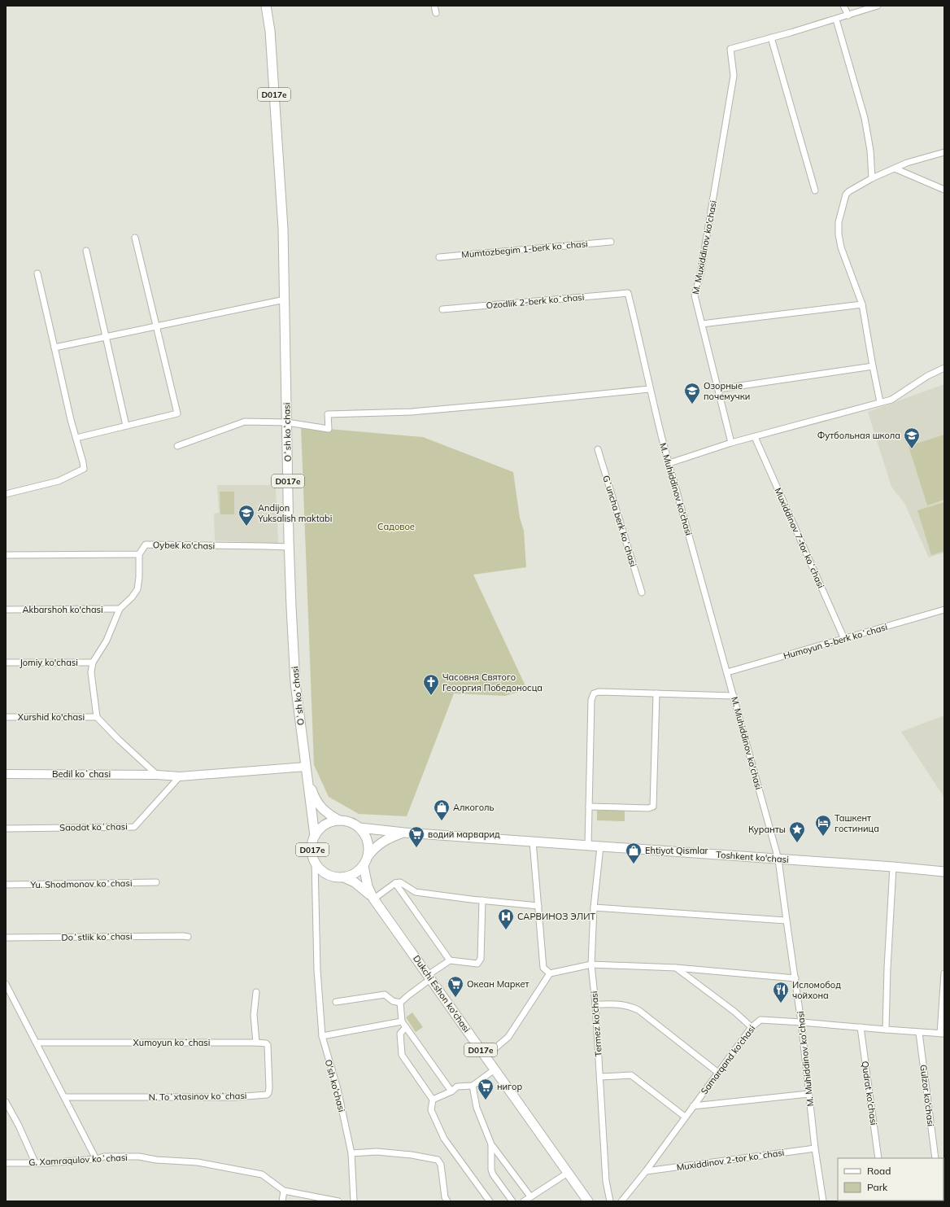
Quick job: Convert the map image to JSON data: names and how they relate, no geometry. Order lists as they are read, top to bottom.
{
  "streets": {
    "main road": [
      "D017e",
      "Oʻsh koʻchasi",
      "Toshkent ko'chasi",
      "Dukchi Eshon ko'chasi"
    ],
    "street": [
      "M. Muxiddinov ko'chasi",
      "Mumtozbegim 1-berk koʻchasi",
      "Ozodlik 2-berk koʻchasi",
      "M. Muhiddinov ko'chasi",
      "Gʻuncha berk koʻchasi",
      "Muxiddinov 7-tor koʻchasi",
      "Oybek ko'chasi",
      "Akbarshoh ko'chasi",
      "Humoyun 5-berk koʻchasi",
      "Jomiy ko'chasi",
      "Xurshid ko'chasi",
      "Bedil koʻchasi",
      "Saodat koʻchasi",
      "Yu. Shodmonov koʻchasi",
      "Doʻstlik koʻchasi",
      "Termez ko'chasi",
      "Xumoyun koʻchasi",
      "Samarqand ko‘chasi",
      "O'sh ko'chasi",
      "Qudrat ko'chasi",
      "Gulzor ko'chasi",
      "N. Toʻxtasinov koʻchasi",
      "G. Xamraqulov koʻchasi",
      "Muxiddinov 2-tor koʻchasi"
    ]
  },
  "crossings": [
    ["D017e", "Oʻsh koʻchasi"],
    ["D017e", "Toshkent ko'chasi"],
    ["D017e", "Dukchi Eshon ko'chasi"],
    ["D017e", "O'sh ko'chasi"],
    ["Ozodlik 2-berk koʻchasi", "M. Muhiddinov ko'chasi"],
    ["Oʻsh koʻchasi", "Oybek ko'chasi"],
    ["Oʻsh koʻchasi", "Bedil koʻchasi"],
    ["M. Muhiddinov ko'chasi", "Humoyun 5-berk koʻchasi"],
    ["M. Muhiddinov ko'chasi", "Toshkent ko'chasi"],
    ["M. Muhiddinov ko'chasi", "Samarqand ko‘chasi"],
    ["M. Muhiddinov ko'chasi", "Muxiddinov 2-tor koʻchasi"],
    ["Muxiddinov 7-tor koʻchasi", "Humoyun 5-berk koʻchasi"],
    ["Bedil koʻchasi", "Saodat koʻchasi"],
    ["Toshkent ko'chasi", "Termez ko'chasi"],
    ["Toshkent ko'chasi", "O'sh ko'chasi"],
    ["Xumoyun koʻchasi", "N. Toʻxtasinov koʻchasi"],
    ["Samarqand ko‘chasi", "Qudrat ko'chasi"],
    ["Samarqand ko‘chasi", "Gulzor ko'chasi"],
    ["Samarqand ko‘chasi", "Muxiddinov 2-tor koʻchasi"]
  ],
  "parks": ["Садовое"],
  "places": {
    "school or university": ["Озорные почемучки", "Футбольная школа", "Andijon Yuksalish maktabi"],
    "church": ["Часовня Святого Геооргия Победоносца"],
    "shop": ["Алкоголь", "Ehtiyot Qismlar"],
    "hotel": ["Ташкент гостиница"],
    "place": ["Куранты"],
    "supermarket": ["водий марварид", "Океан Маркет", "нигор"],
    "hospital": ["САРВИНОЗ ЭЛИТ"],
    "restaurant": ["Исломобод чойхона"]
  },
  "legend": ["Road", "Park"]
}
